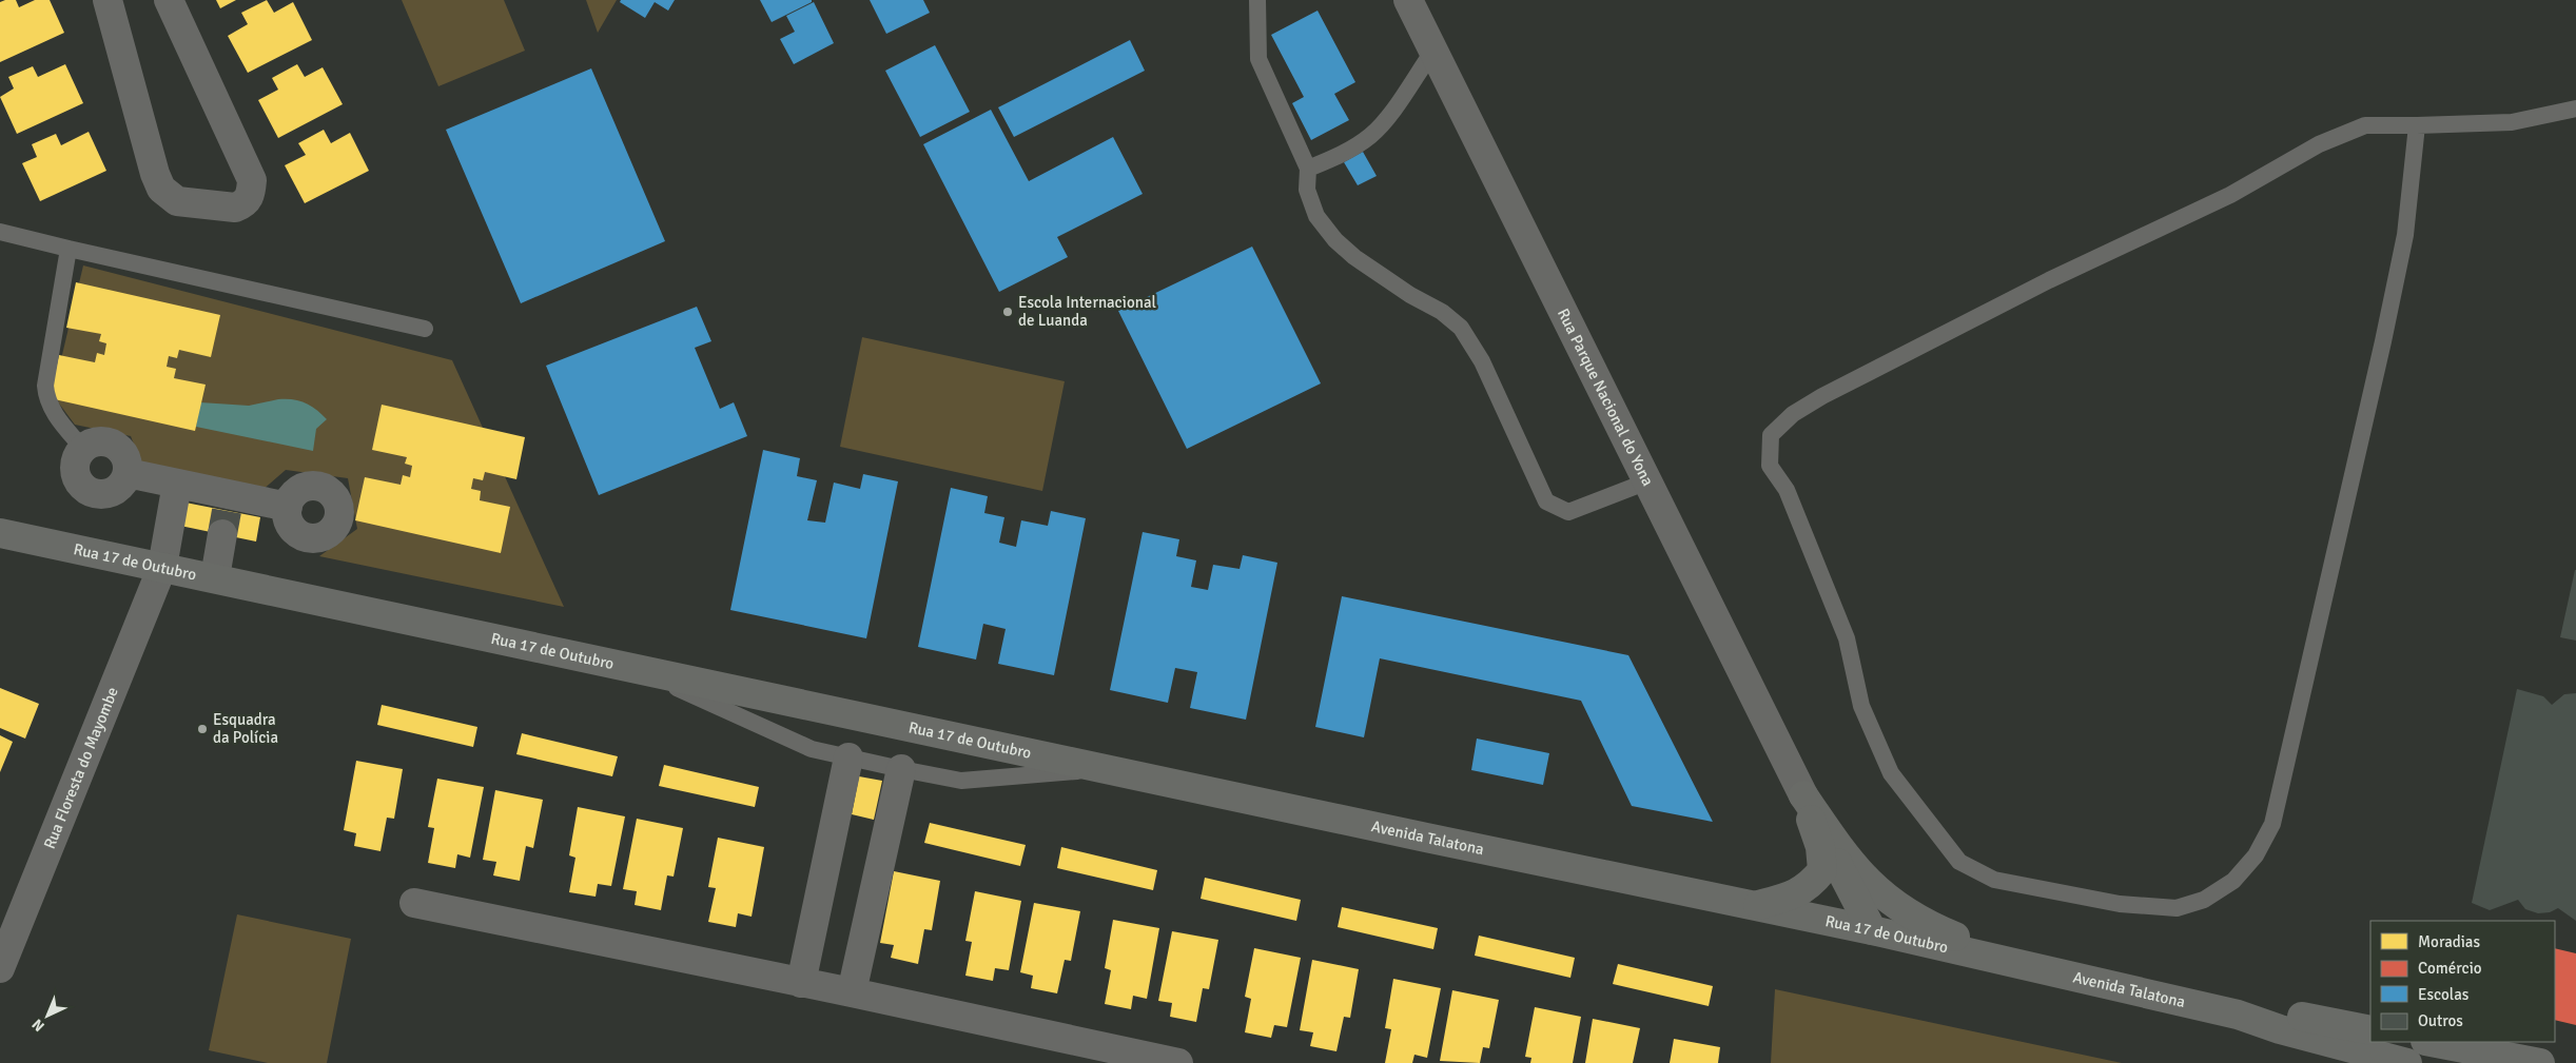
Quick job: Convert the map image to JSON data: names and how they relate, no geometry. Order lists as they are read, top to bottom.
{
  "streets": {
    "main road": ["Rua 17 de Outubro", "Avenida Talatona"],
    "street": ["Rua Parque Nacional do Yona", "Rua Floresta do Mayombe"]
  },
  "crossings": [
    ["Rua 17 de Outubro", "Rua Floresta do Mayombe"],
    ["Rua 17 de Outubro", "Avenida Talatona"]
  ],
  "places": ["Escola Internacional de Luanda", "Esquadra da Polícia"],
  "legend": [
    "Moradias",
    "Comércio",
    "Escolas",
    "Outros"
  ],
  "north": "bottom left"
}
